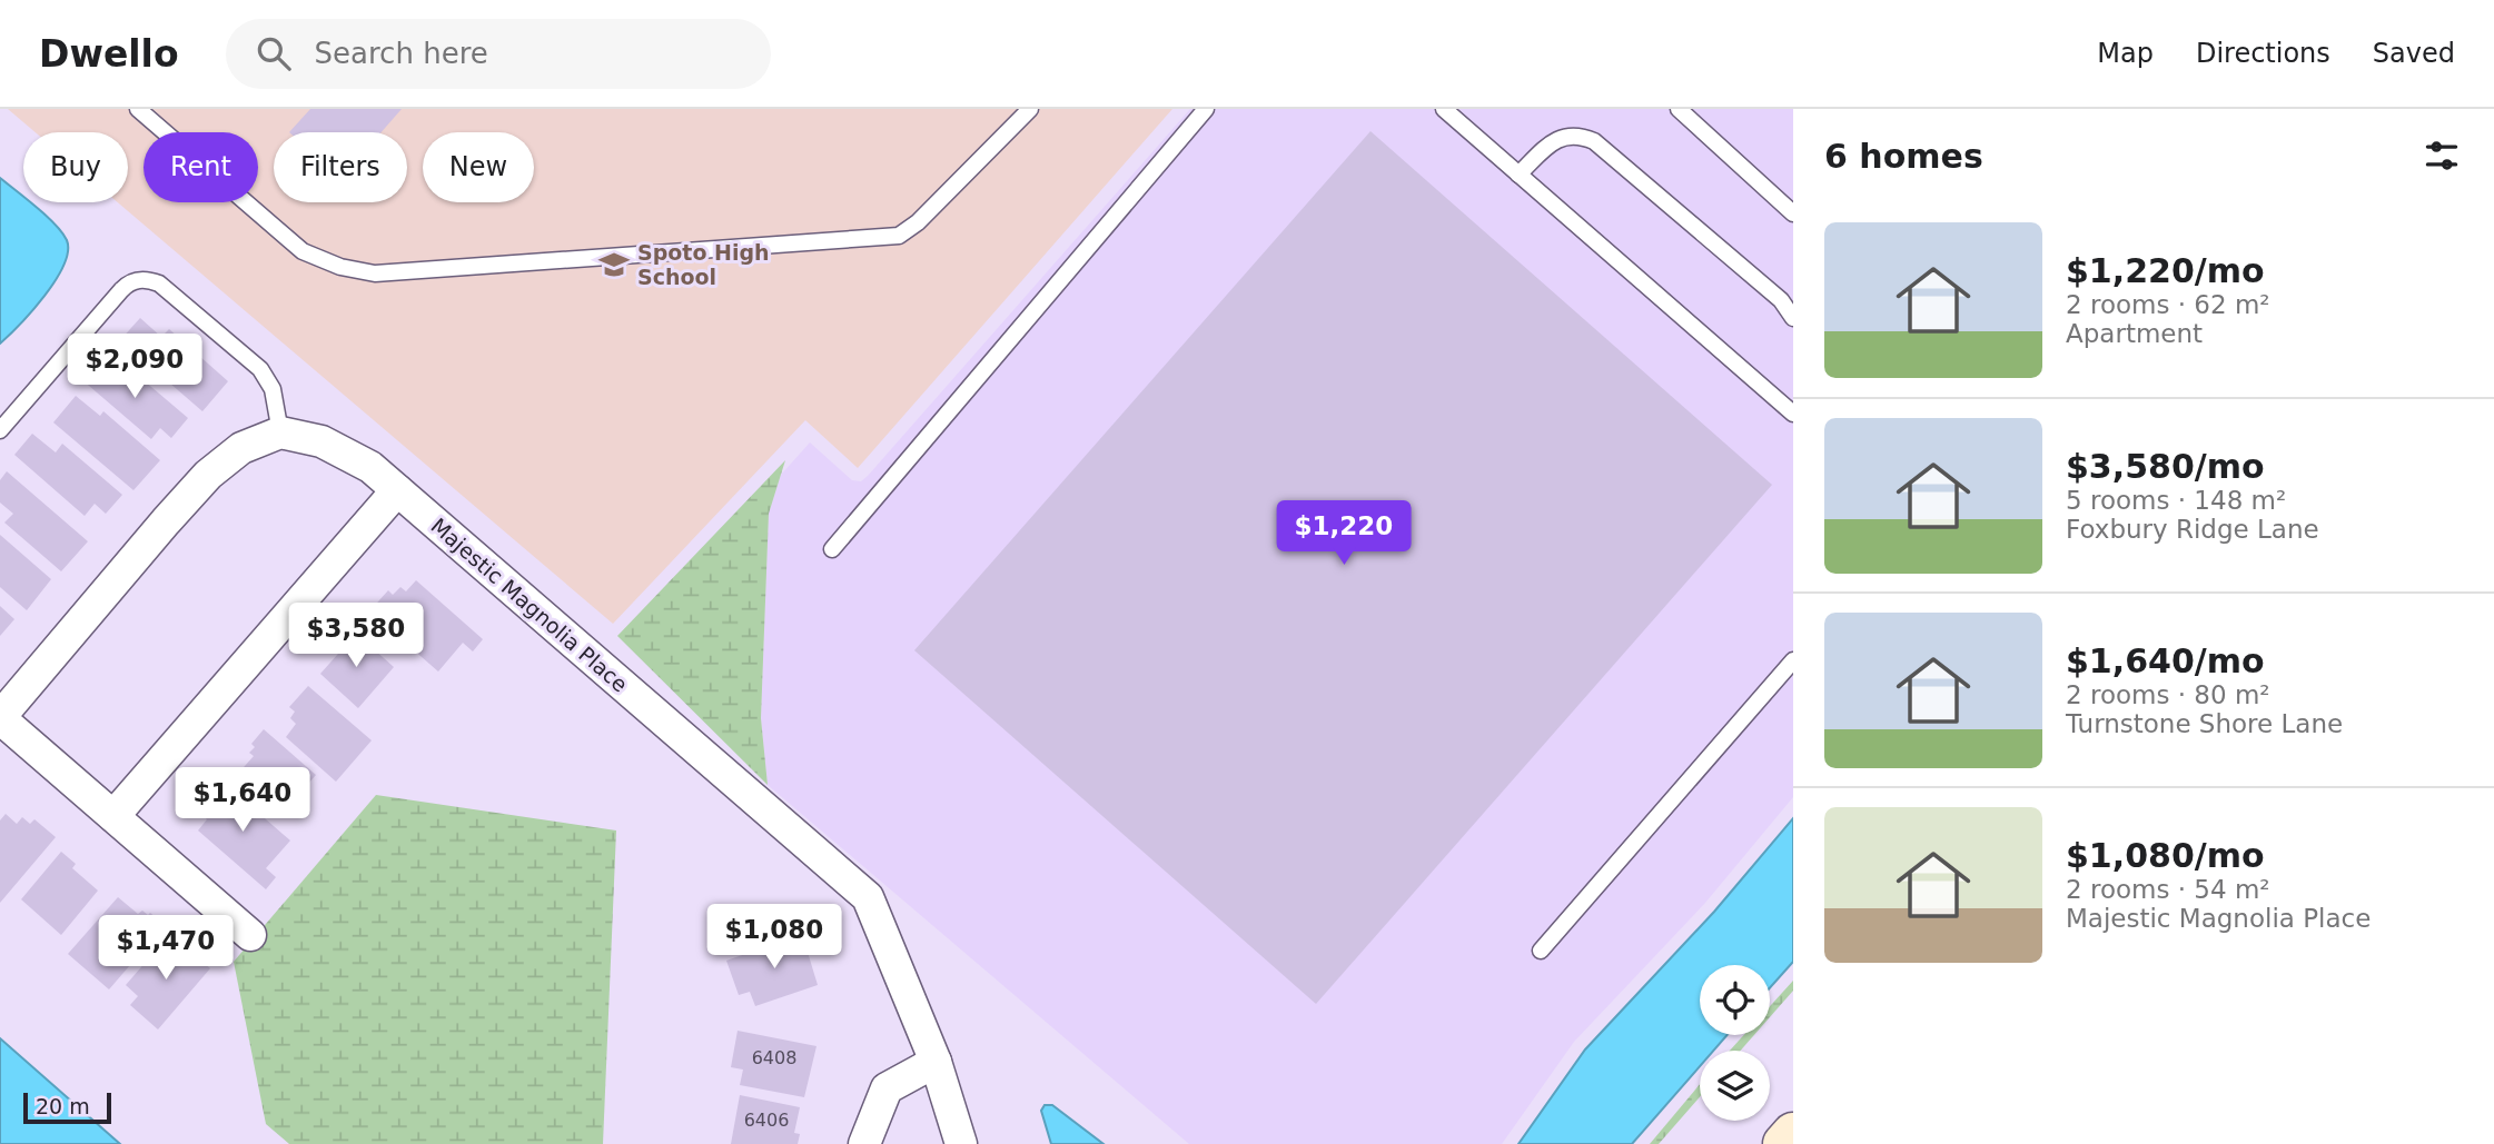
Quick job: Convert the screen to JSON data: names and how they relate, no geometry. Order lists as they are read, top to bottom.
{
  "streets": {
    "street": ["Majestic Magnolia Place"]
  },
  "places": {
    "school or university": ["Spoto High School"]
  },
  "house_numbers": ["6408", "6406"],
  "scale_bar": "20 m",
  "page": {
    "header": "Dwello",
    "search": "Search here",
    "nav": ["Map", "Directions", "Saved"],
    "heading": "6 homes",
    "chip": [
      "Buy",
      "Rent",
      "Filters",
      "New"
    ],
    "list": [
      {
        "name": "$1,220/mo",
        "note": "2 rooms · 62 m² · Apartment"
      },
      {
        "name": "$3,580/mo",
        "note": "5 rooms · 148 m² · Foxbury Ridge Lane"
      },
      {
        "name": "$1,640/mo",
        "note": "2 rooms · 80 m² · Turnstone Shore Lane"
      },
      {
        "name": "$1,080/mo",
        "note": "2 rooms · 54 m² · Majestic Magnolia Place"
      }
    ],
    "price": [
      "$2,090",
      "$1,220",
      "$3,580",
      "$1,640",
      "$1,080",
      "$1,470"
    ],
    "scale": "20 m"
  }
}
